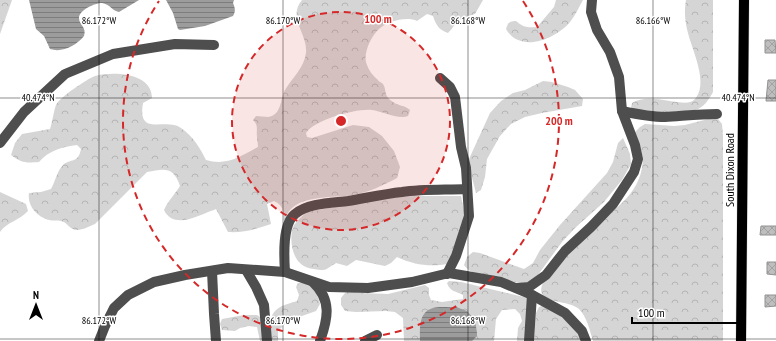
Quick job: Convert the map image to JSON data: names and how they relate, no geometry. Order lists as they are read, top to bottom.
{
  "streets": {
    "main road": ["South Dixon Road"]
  },
  "scale_bar": "100 m",
  "north": "top",
  "coordinates": [
    "86.172°W",
    "86.170°W",
    "86.168°W",
    "86.166°W",
    "40.474°N"
  ],
  "rings": ["100 m", "200 m"]
}
